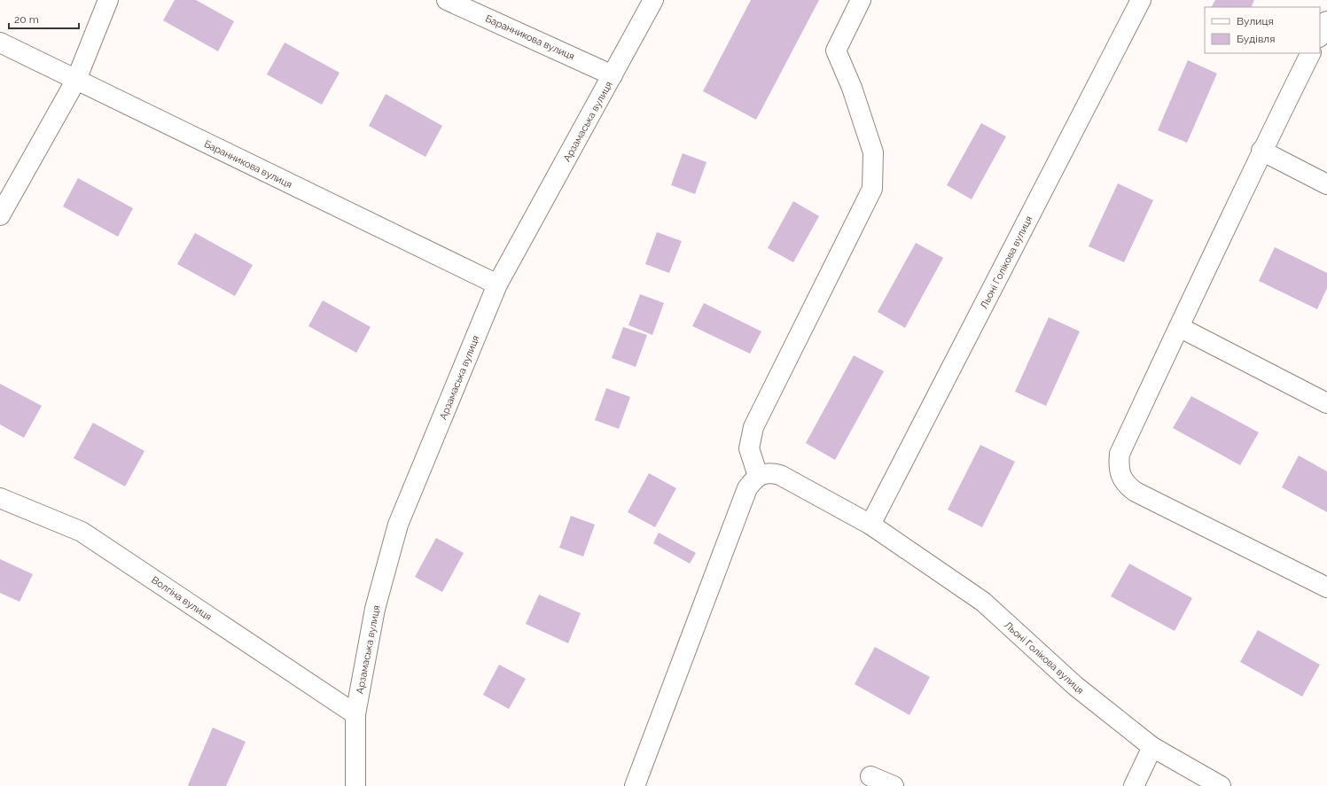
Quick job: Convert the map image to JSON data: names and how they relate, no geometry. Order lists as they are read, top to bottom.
{
  "streets": {
    "street": [
      "Баранникова вулиця",
      "Арзамаська вулиця",
      "Льоні Голікова вулиця",
      "Волгіна вулиця"
    ]
  },
  "crossings": [
    ["Баранникова вулиця", "Арзамаська вулиця"],
    ["Арзамаська вулиця", "Волгіна вулиця"]
  ],
  "legend": ["Вулиця", "Будівля"],
  "scale_bar": "20 m"
}
